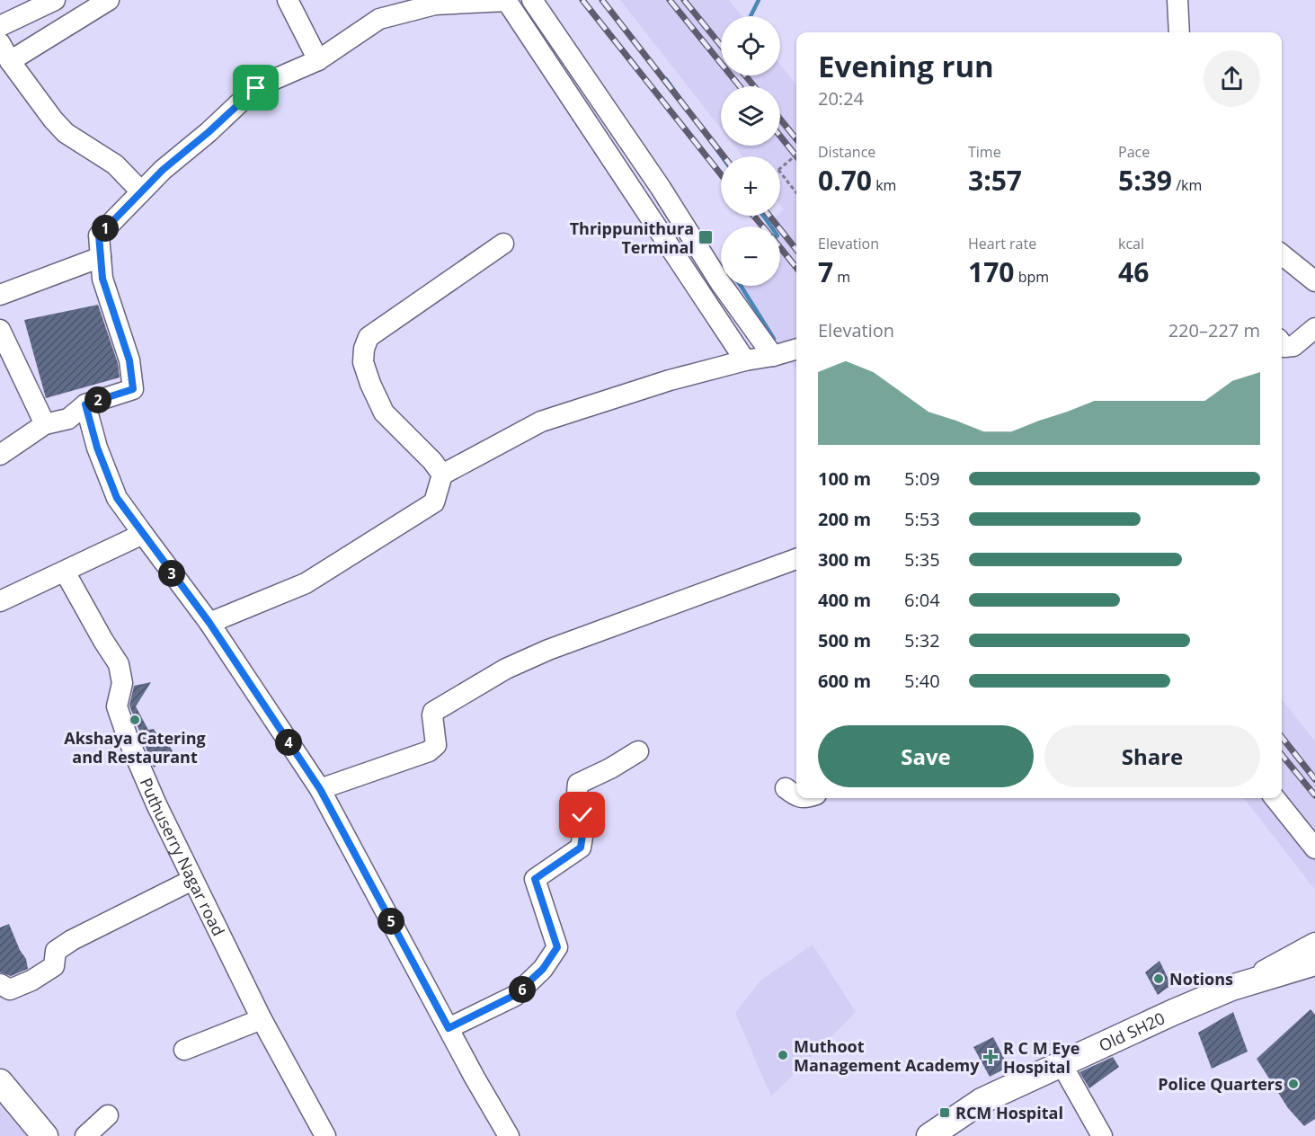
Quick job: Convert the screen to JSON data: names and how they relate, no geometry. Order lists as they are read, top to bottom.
{
  "streets": {
    "main road": ["Old SH20"],
    "street": ["Puthuserry Nagar road"]
  },
  "places": {
    "transit": ["Thrippunithura Terminal", "RCM Hospital"],
    "other": [
      "Akshaya Catering and Restaurant",
      "Notions",
      "Muthoot Management Academy",
      "Police Quarters"
    ],
    "health": ["R C M Eye Hospital"]
  },
  "page": {
    "map_buttons": ["+", "−"],
    "heading": ["Evening run", "20:24"],
    "stats": [
      ["Distance", "0.70 km"],
      ["Time", "3:57"],
      ["Pace", "5:39 /km"],
      ["Elevation", "7 m"],
      ["Heart rate", "170 bpm"],
      ["kcal", "46"]
    ],
    "pins": [
      "1",
      "2",
      "3",
      "4",
      "5",
      "6"
    ],
    "chart": ["Elevation", "220–227 m"],
    "list": [
      {
        "name": "100 m",
        "note": "5:09"
      },
      {
        "name": "200 m",
        "note": "5:53"
      },
      {
        "name": "300 m",
        "note": "5:35"
      },
      {
        "name": "400 m",
        "note": "6:04"
      },
      {
        "name": "500 m",
        "note": "5:32"
      },
      {
        "name": "600 m",
        "note": "5:40"
      }
    ],
    "buttons": ["Save", "Share"]
  }
}
